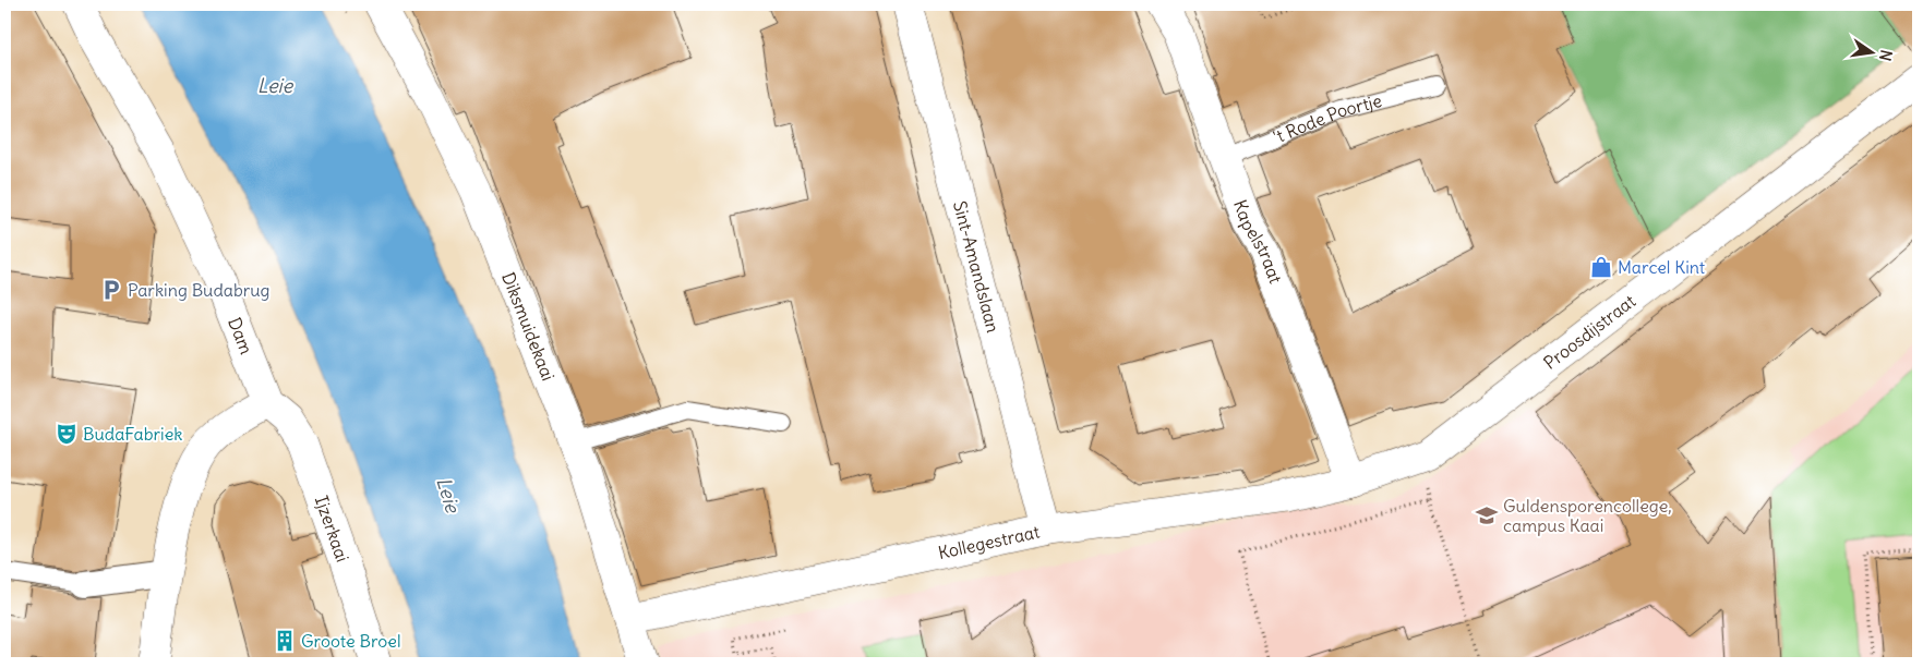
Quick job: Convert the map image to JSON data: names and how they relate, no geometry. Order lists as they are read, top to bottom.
{
  "streets": {
    "street": [
      "Kapelstraat",
      "Sint-Amandslaan",
      "Diksmuidekaai",
      "Proosdijstraat",
      "Dam",
      "Ijzerkaai",
      "Kollegestraat"
    ],
    "lane": ["'t Rode Poortje"]
  },
  "crossings": [
    ["'t Rode Poortje", "Kapelstraat"],
    ["Kapelstraat", "Proosdijstraat"],
    ["Kapelstraat", "Kollegestraat"],
    ["Sint-Amandslaan", "Kollegestraat"],
    ["Diksmuidekaai", "Kollegestraat"],
    ["Proosdijstraat", "Kollegestraat"],
    ["Dam", "Ijzerkaai"]
  ],
  "water": ["Leie"],
  "places": {
    "shop": ["Marcel Kint"],
    "parking": ["Parking Budabrug"],
    "theatre": ["BudaFabriek"],
    "school or university": ["Guldensporencollege, campus Kaai"],
    "building": ["Groote Broel"]
  },
  "north": "right"
}
